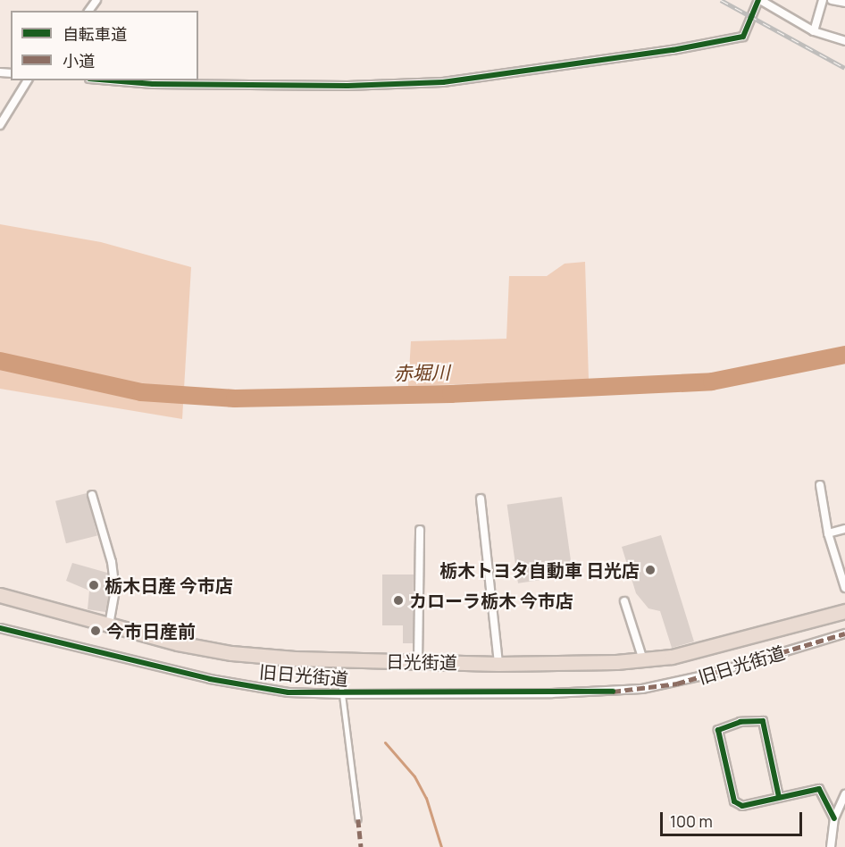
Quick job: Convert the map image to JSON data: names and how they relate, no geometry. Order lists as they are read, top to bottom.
{
  "streets": {
    "highway": ["日光街道"],
    "street": ["旧日光街道"]
  },
  "water": ["赤堀川"],
  "places": [
    "栃木トヨタ自動車 日光店",
    "栃木日産 今市店",
    "カローラ栃木 今市店",
    "今市日産前"
  ],
  "legend": ["自転車道", "小道"],
  "scale_bar": "100 m"
}
